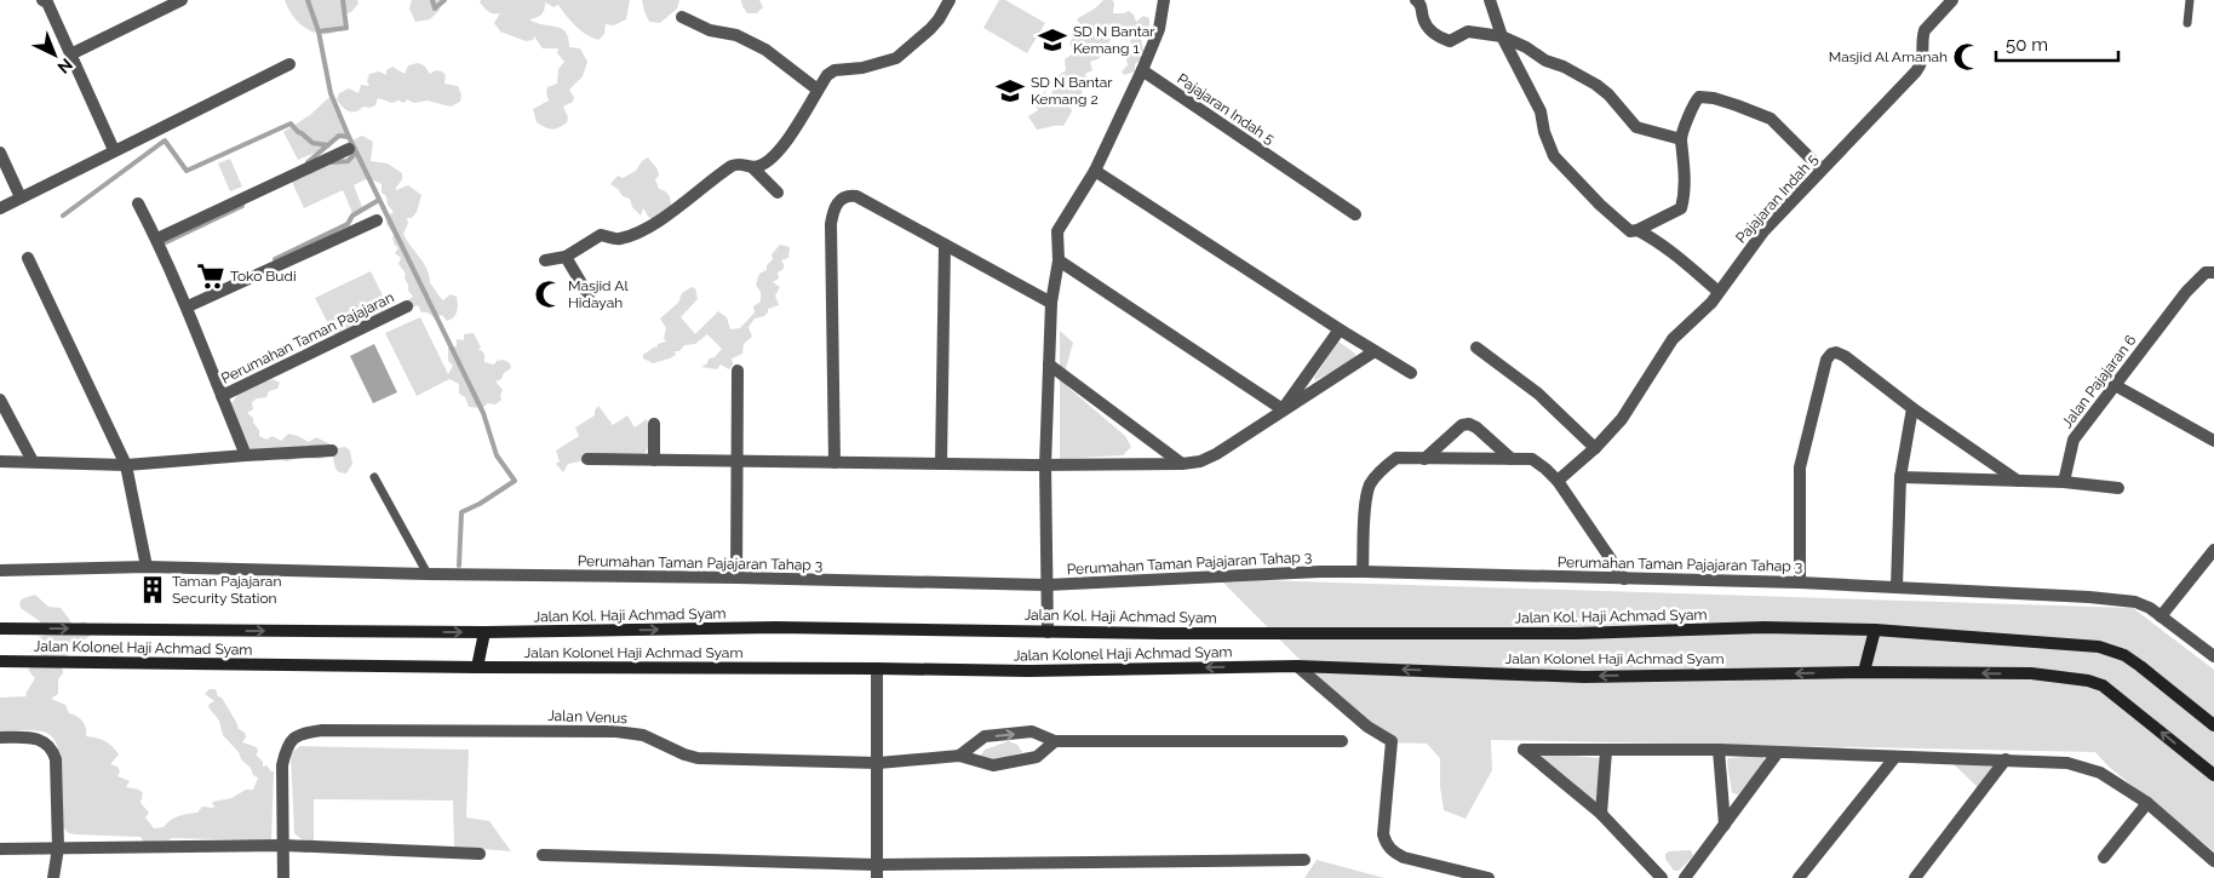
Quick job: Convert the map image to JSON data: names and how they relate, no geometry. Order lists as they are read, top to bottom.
{
  "streets": {
    "main road": ["Jalan Kol. Haji Achmad Syam", "Jalan Kolonel Haji Achmad Syam"],
    "street": [
      "Pajajaran Indah 5",
      "Perumahan Taman Pajajaran",
      "Jalan Pajajaran 6",
      "Perumahan Taman Pajajaran Tahap 3",
      "Jalan Venus"
    ]
  },
  "one_way": ["Jalan Kol. Haji Achmad Syam", "Jalan Kolonel Haji Achmad Syam"],
  "places": {
    "school or university": ["SD N Bantar Kemang 1", "SD N Bantar Kemang 2"],
    "mosque": ["Masjid Al Amanah", "Masjid Al Hidayah"],
    "supermarket": ["Toko Budi"],
    "building": ["Taman Pajajaran Security Station"]
  },
  "scale_bar": "50 m",
  "north": "bottom right"
}
